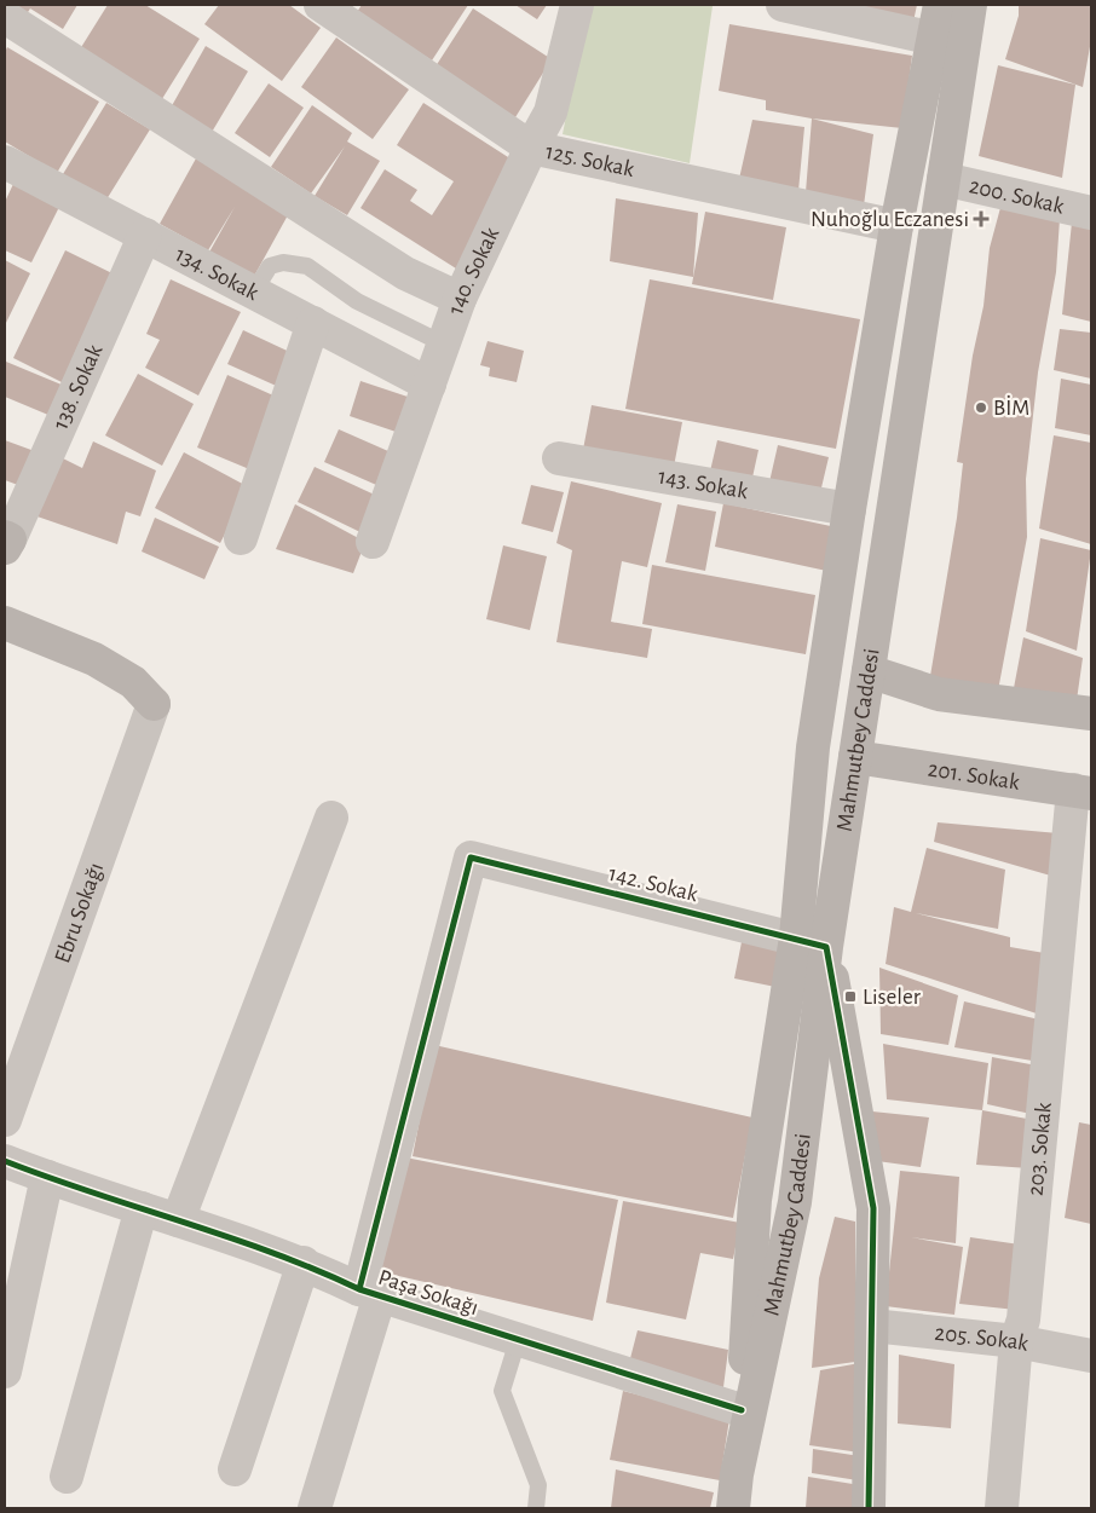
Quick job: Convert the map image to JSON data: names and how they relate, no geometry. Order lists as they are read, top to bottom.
{
  "streets": {
    "main road": ["Mahmutbey Caddesi", "201. Sokak"],
    "street": [
      "125. Sokak",
      "200. Sokak",
      "134. Sokak",
      "140. Sokak",
      "138. Sokak",
      "143. Sokak",
      "142. Sokak",
      "Ebru Sokağı",
      "203. Sokak",
      "Paşa Sokağı",
      "205. Sokak"
    ]
  },
  "crossings": [
    ["125. Sokak", "140. Sokak"],
    ["125. Sokak", "Mahmutbey Caddesi"],
    ["200. Sokak", "Mahmutbey Caddesi"],
    ["134. Sokak", "140. Sokak"],
    ["134. Sokak", "138. Sokak"],
    ["143. Sokak", "Mahmutbey Caddesi"],
    ["Mahmutbey Caddesi", "201. Sokak"],
    ["Mahmutbey Caddesi", "142. Sokak"],
    ["Mahmutbey Caddesi", "Paşa Sokağı"],
    ["201. Sokak", "203. Sokak"],
    ["142. Sokak", "Paşa Sokağı"],
    ["203. Sokak", "205. Sokak"]
  ],
  "places": {
    "health": ["Nuhoğlu Eczanesi"],
    "other": ["BİM"],
    "transit": ["Liseler"]
  }
}
